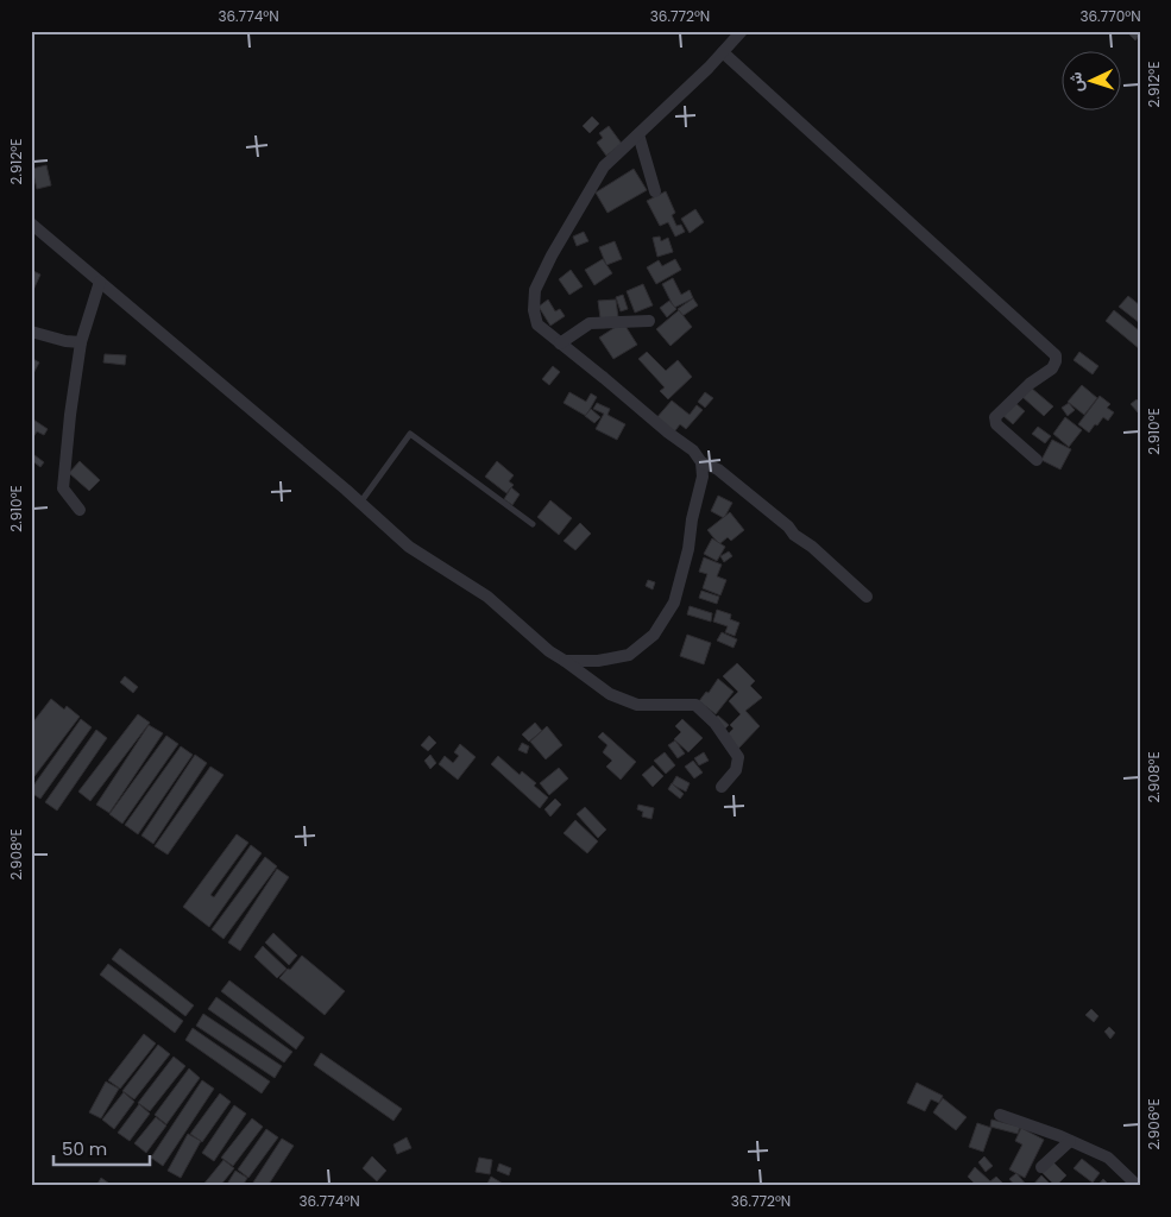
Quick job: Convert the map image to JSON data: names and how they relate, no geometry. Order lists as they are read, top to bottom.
{
  "scale_bar": "50 m",
  "north": "left",
  "coordinates": [
    "36.774°N",
    "36.772°N",
    "36.770°N",
    "2.912°E",
    "2.910°E",
    "2.908°E",
    "2.906°E"
  ]
}
